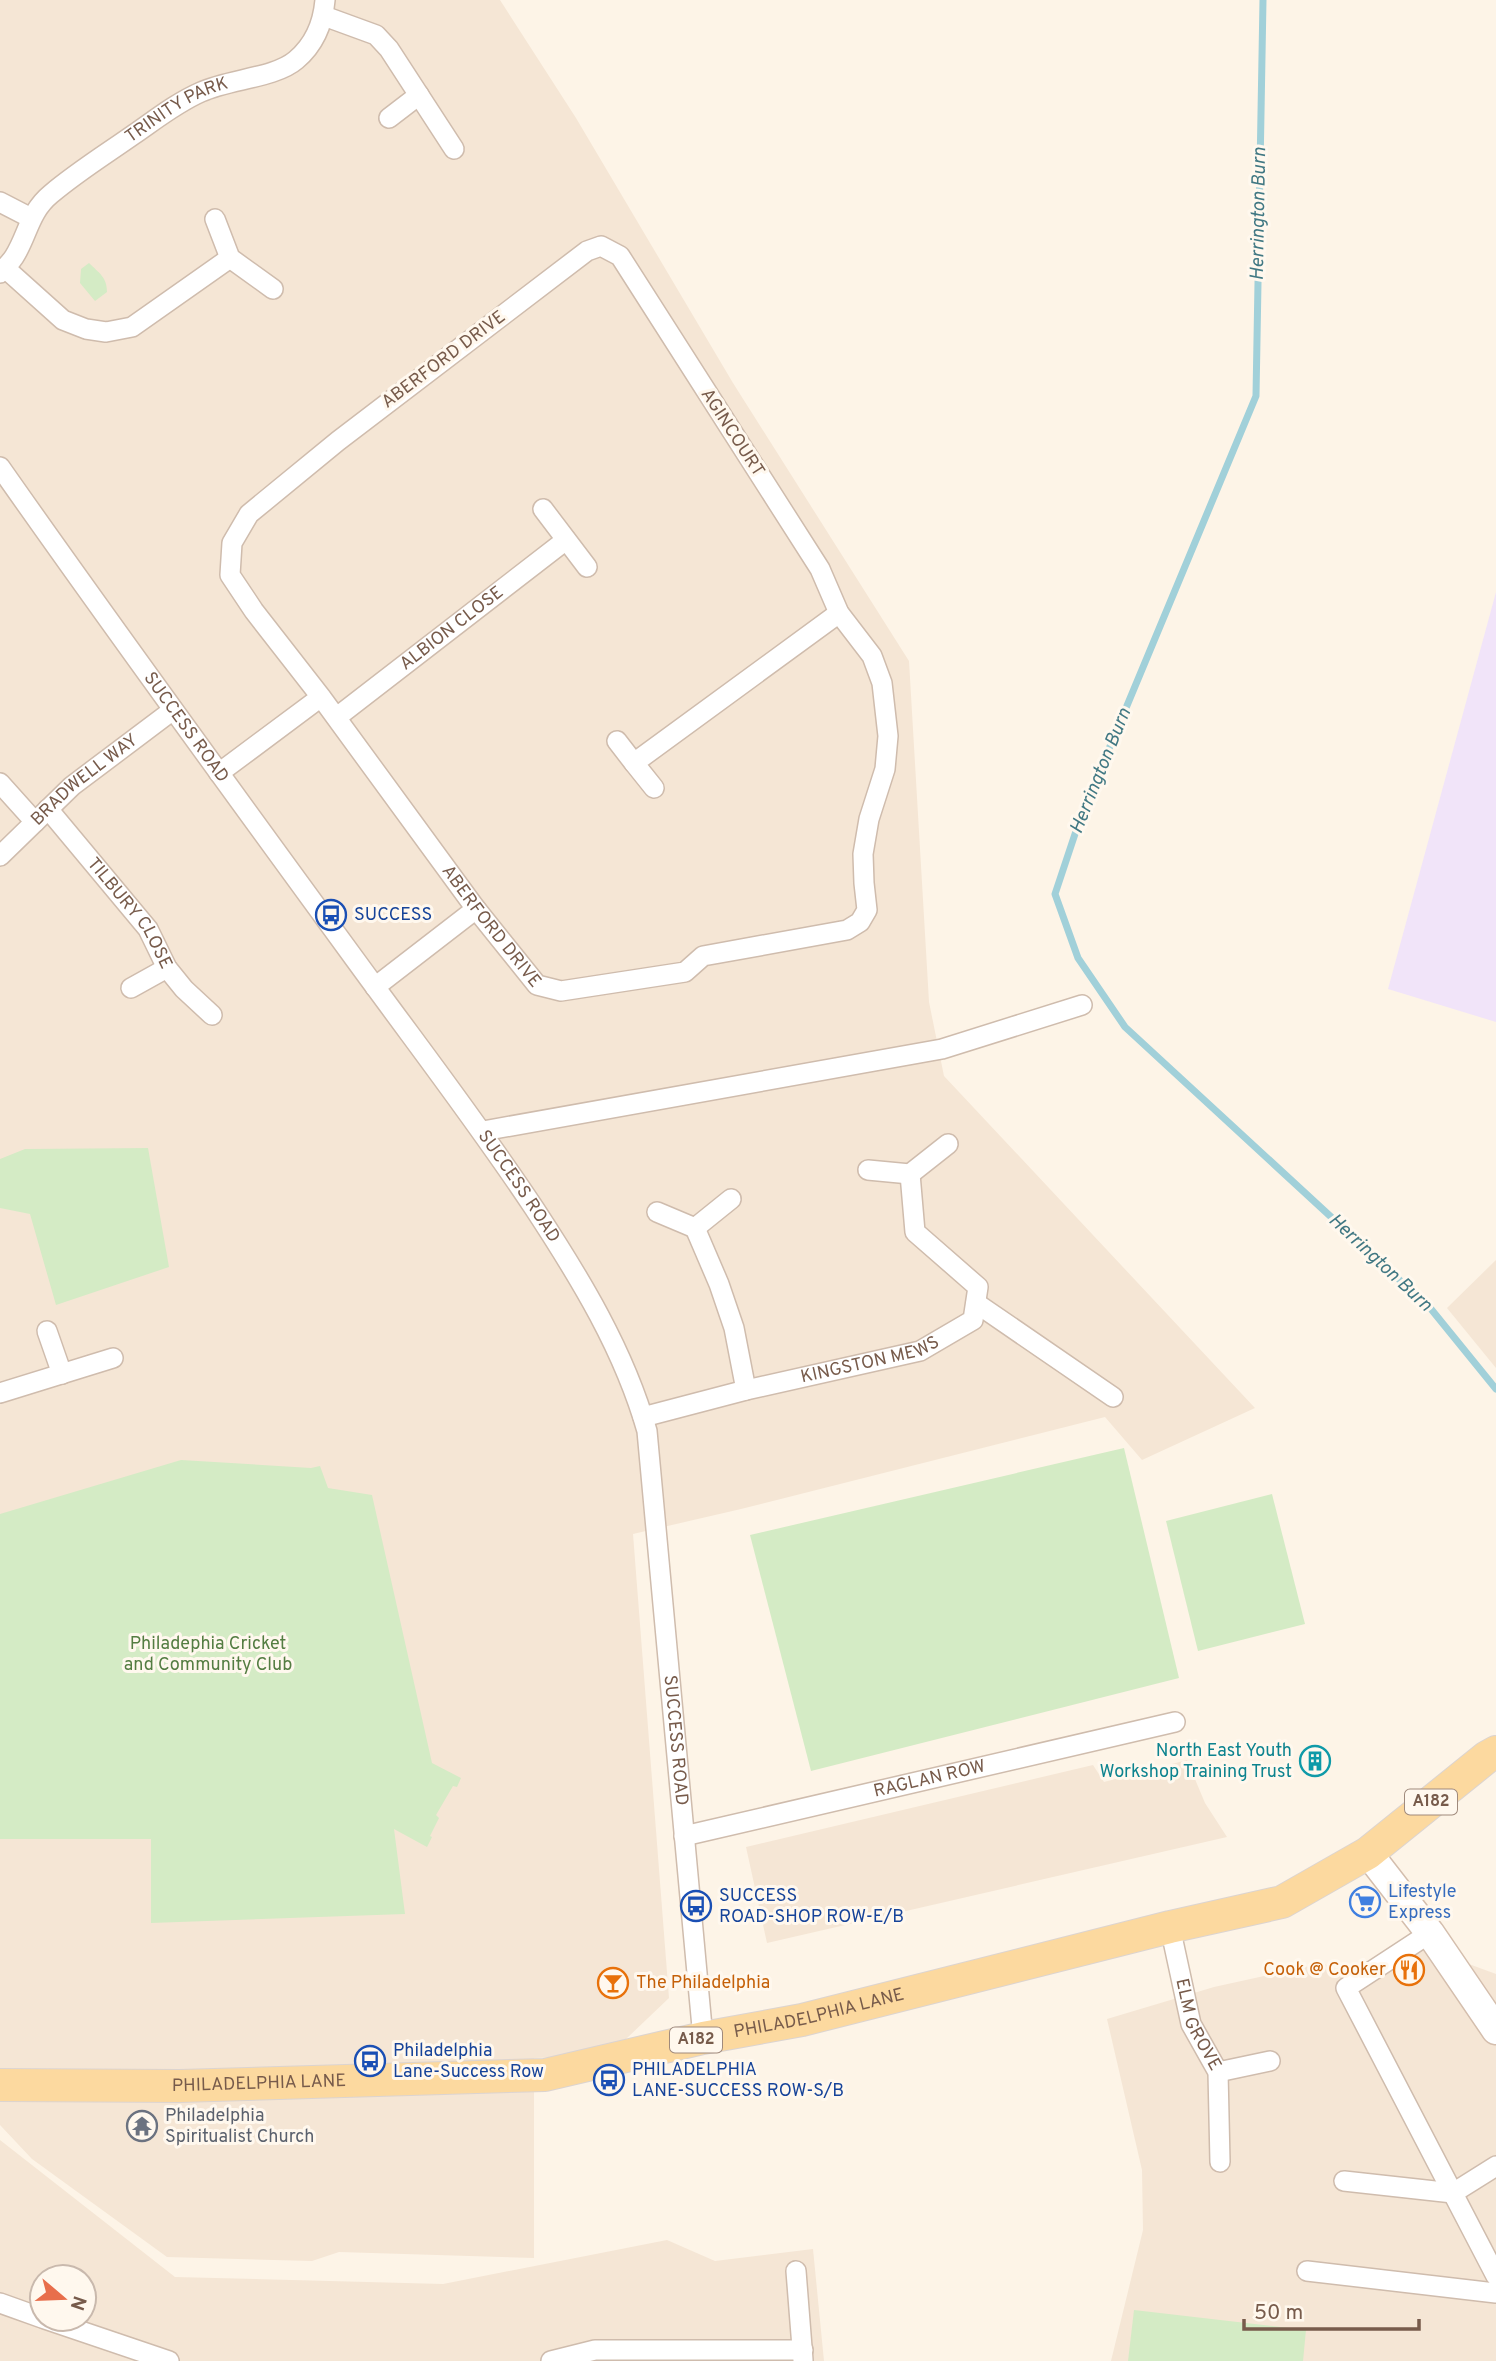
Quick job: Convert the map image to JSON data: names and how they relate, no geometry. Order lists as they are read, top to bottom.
{
  "streets": {
    "main road": ["A182", "PHILADELPHIA LANE"],
    "street": [
      "TRINITY PARK",
      "ABERFORD DRIVE",
      "AGINCOURT",
      "ALBION CLOSE",
      "SUCCESS ROAD",
      "BRADWELL WAY",
      "TILBURY CLOSE",
      "KINGSTON MEWS",
      "RAGLAN ROW",
      "ELM GROVE"
    ]
  },
  "crossings": [
    ["ABERFORD DRIVE", "AGINCOURT"],
    ["ABERFORD DRIVE", "ALBION CLOSE"],
    ["SUCCESS ROAD", "BRADWELL WAY"],
    ["SUCCESS ROAD", "KINGSTON MEWS"],
    ["SUCCESS ROAD", "RAGLAN ROW"],
    ["SUCCESS ROAD", "PHILADELPHIA LANE"],
    ["BRADWELL WAY", "TILBURY CLOSE"],
    ["A182", "PHILADELPHIA LANE"],
    ["PHILADELPHIA LANE", "ELM GROVE"]
  ],
  "water": ["Herrington Burn"],
  "parks": ["Philadephia Cricket and Community Club"],
  "places": {
    "bus stop": [
      "SUCCESS",
      "SUCCESS ROAD-SHOP ROW-E/B",
      "Philadelphia Lane-Success Row",
      "PHILADELPHIA LANE-SUCCESS ROW-S/B"
    ],
    "building": ["North East Youth Workshop Training Trust"],
    "supermarket": ["Lifestyle Express"],
    "restaurant": ["Cook @ Cooker"],
    "bar": ["The Philadelphia"],
    "temple": ["Philadelphia Spiritualist Church"]
  },
  "scale_bar": "50 m",
  "north": "right"
}
